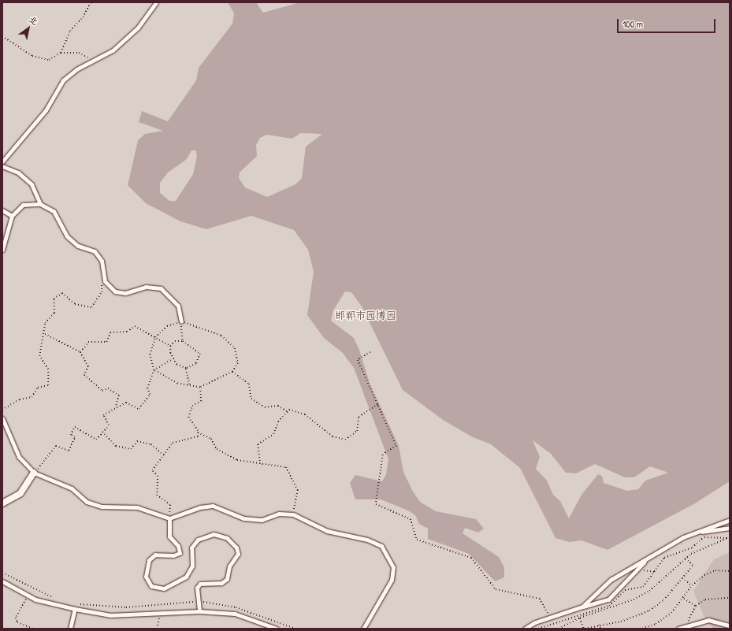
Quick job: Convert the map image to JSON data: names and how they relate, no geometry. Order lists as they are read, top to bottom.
{
  "parks": ["邯郸市园博园"],
  "scale_bar": "100 m",
  "north": "top right"
}
